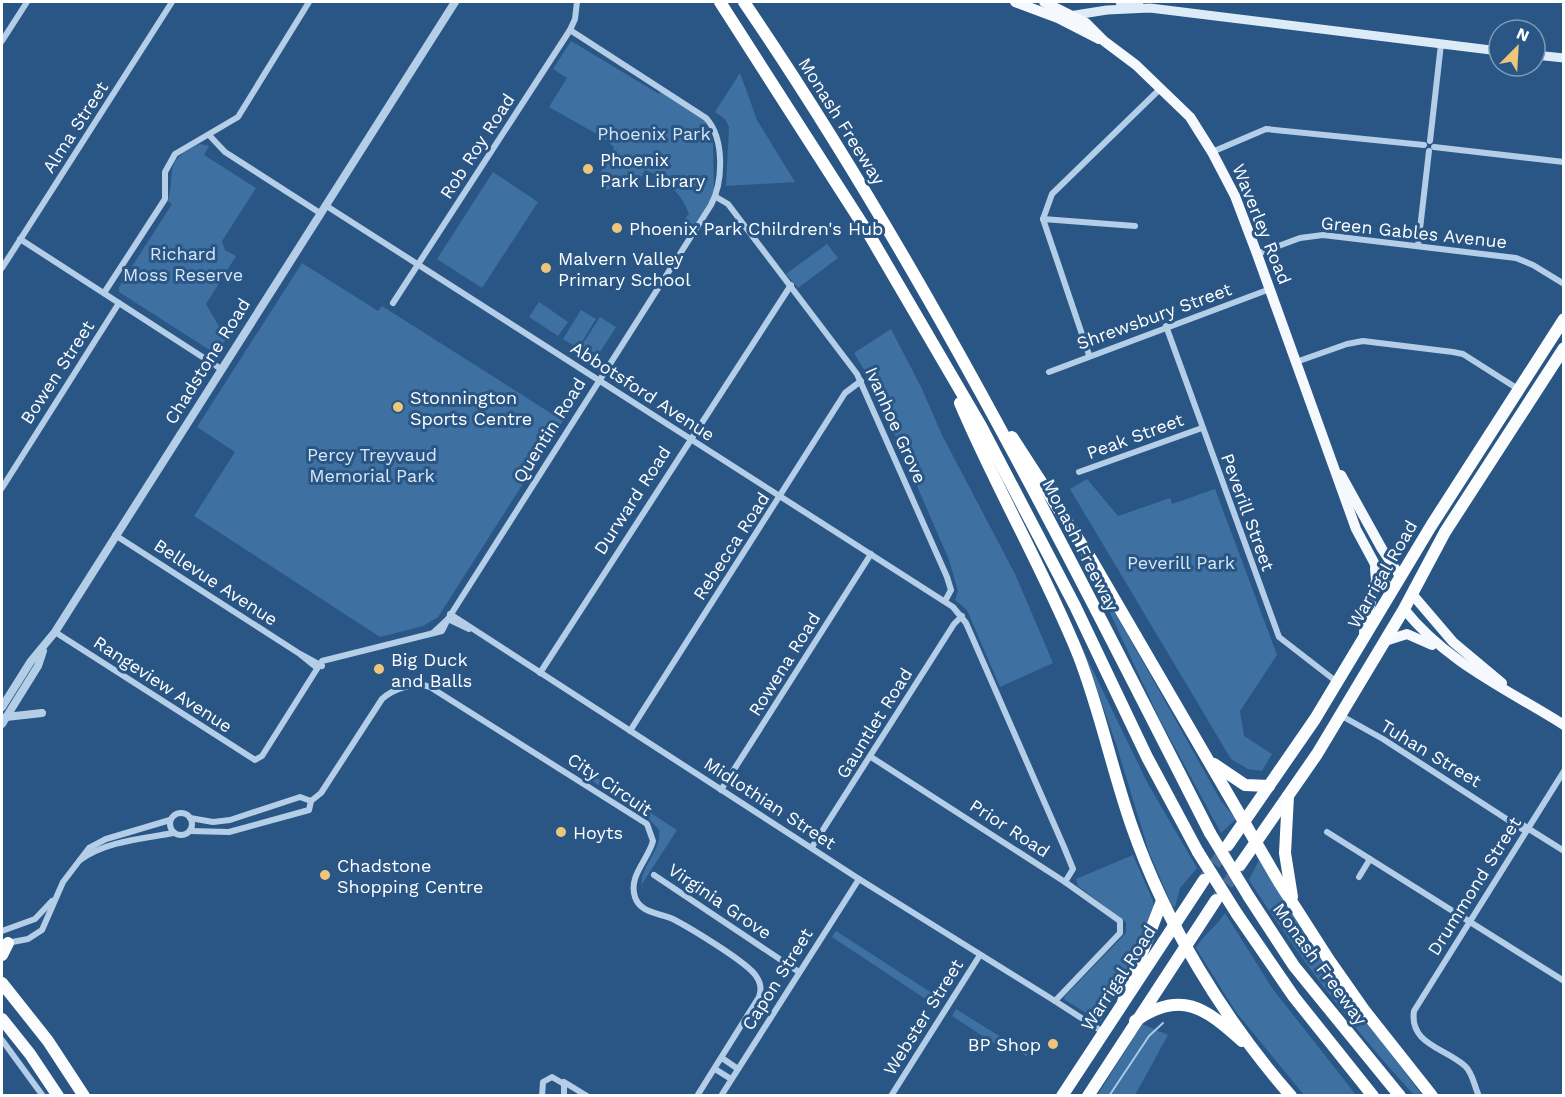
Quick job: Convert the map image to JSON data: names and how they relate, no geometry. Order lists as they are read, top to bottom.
{
  "streets": {
    "highway": ["Monash Freeway", "Waverley Road", "Warrigal Road"],
    "street": [
      "Alma Street",
      "Rob Roy Road",
      "Green Gables Avenue",
      "Shrewsbury Street",
      "Chadstone Road",
      "Bowen Street",
      "Abbotsford Avenue",
      "Ivanhoe Grove",
      "Quentin Road",
      "Peak Street",
      "Durward Road",
      "Peverill Street",
      "Rebecca Road",
      "Bellevue Avenue",
      "Rowena Road",
      "Rangeview Avenue",
      "Gauntlet Road",
      "Tuhan Street",
      "City Circuit",
      "Midlothian Street",
      "Prior Road",
      "Drummond Street",
      "Virginia Grove",
      "Capon Street",
      "Webster Street"
    ]
  },
  "crossings": [
    ["Rob Roy Road", "Abbotsford Avenue"],
    ["Waverley Road", "Green Gables Avenue"],
    ["Waverley Road", "Shrewsbury Street"],
    ["Waverley Road", "Warrigal Road"],
    ["Shrewsbury Street", "Peverill Street"],
    ["Chadstone Road", "Abbotsford Avenue"],
    ["Chadstone Road", "Bellevue Avenue"],
    ["Chadstone Road", "Rangeview Avenue"],
    ["Abbotsford Avenue", "Ivanhoe Grove"],
    ["Abbotsford Avenue", "Quentin Road"],
    ["Abbotsford Avenue", "Durward Road"],
    ["Abbotsford Avenue", "Rebecca Road"],
    ["Abbotsford Avenue", "Rowena Road"],
    ["Ivanhoe Grove", "Quentin Road"],
    ["Ivanhoe Grove", "Durward Road"],
    ["Ivanhoe Grove", "Rebecca Road"],
    ["Quentin Road", "Bellevue Avenue"],
    ["Quentin Road", "Rangeview Avenue"],
    ["Quentin Road", "Midlothian Street"],
    ["Peak Street", "Peverill Street"],
    ["Durward Road", "Midlothian Street"],
    ["Peverill Street", "Warrigal Road"],
    ["Rebecca Road", "Midlothian Street"],
    ["Warrigal Road", "Tuhan Street"],
    ["Warrigal Road", "Midlothian Street"],
    ["Bellevue Avenue", "Rangeview Avenue"],
    ["Rowena Road", "Midlothian Street"],
    ["Gauntlet Road", "Midlothian Street"],
    ["Gauntlet Road", "Prior Road"],
    ["Tuhan Street", "Drummond Street"],
    ["Midlothian Street", "Prior Road"],
    ["Midlothian Street", "Capon Street"],
    ["Midlothian Street", "Webster Street"],
    ["Virginia Grove", "Capon Street"]
  ],
  "parks": [
    "Phoenix Park",
    "Richard Moss Reserve",
    "Percy Treyvaud Memorial Park",
    "Peverill Park"
  ],
  "places": [
    "Phoenix Park Library",
    "Phoenix Park Chilrdren's Hub",
    "Malvern Valley Primary School",
    "Stonnington Sports Centre",
    "Big Duck and Balls",
    "Hoyts",
    "Chadstone Shopping Centre",
    "BP Shop"
  ],
  "north": "top right"
}
